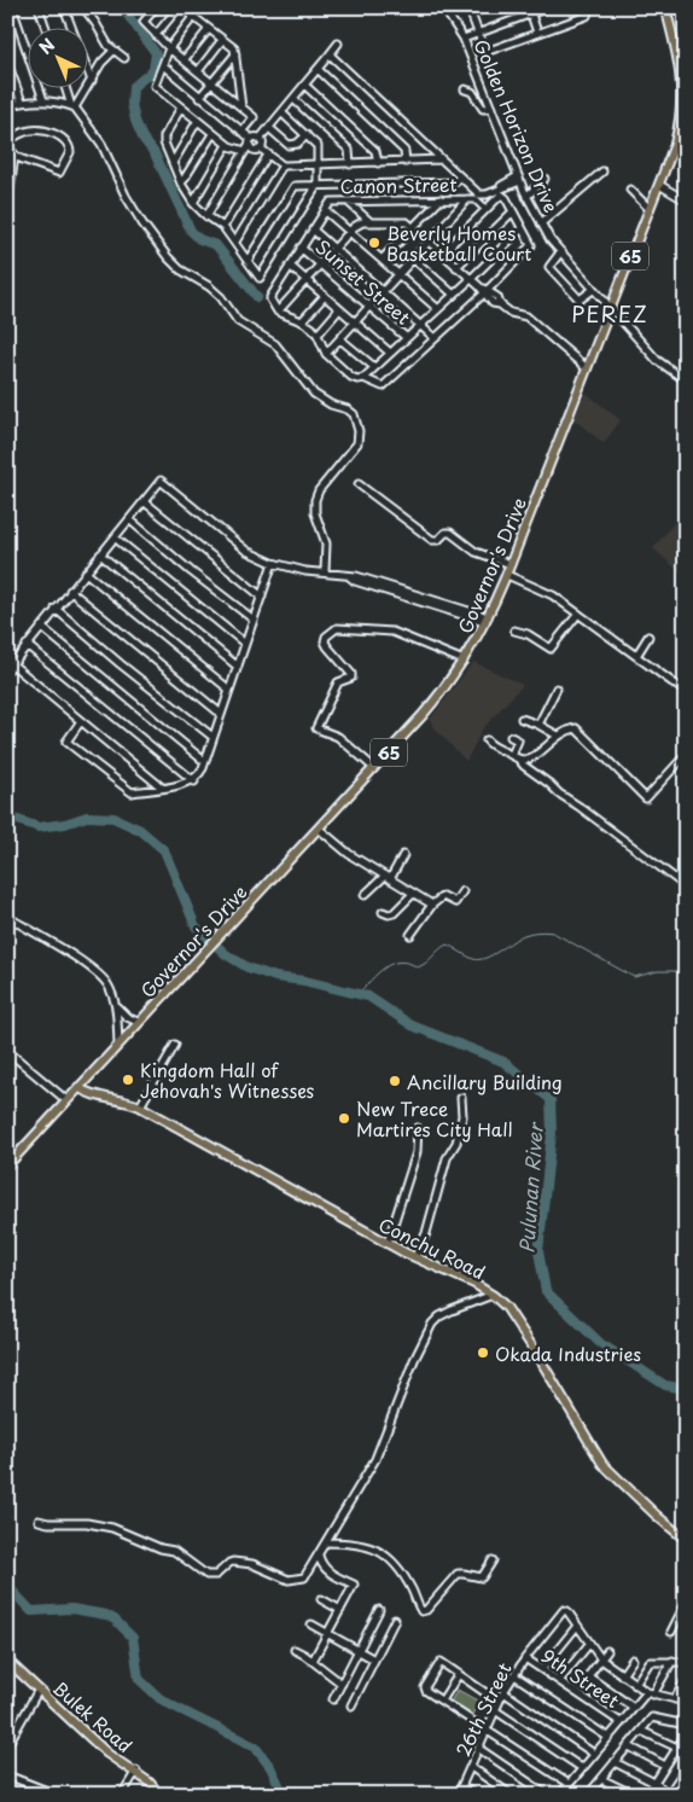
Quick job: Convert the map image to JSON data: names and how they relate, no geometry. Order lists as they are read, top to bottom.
{
  "streets": {
    "main road": [
      "65",
      "Governor's Drive",
      "Conchu Road",
      "Bulek Road"
    ],
    "street": [
      "Golden Horizon Drive",
      "Canon Street",
      "Sunset Street",
      "9th Street",
      "26th Street"
    ]
  },
  "crossings": [
    ["Golden Horizon Drive", "Governor's Drive"],
    ["Canon Street", "Sunset Street"],
    ["Governor's Drive", "Conchu Road"],
    ["9th Street", "26th Street"]
  ],
  "districts": ["PEREZ"],
  "water": ["Pulunan River"],
  "places": [
    "Beverly Homes Basketball Court",
    "Kingdom Hall of Jehovah's Witnesses",
    "Ancillary Building",
    "New Trece Martires City Hall",
    "Okada Industries"
  ],
  "north": "top left"
}
